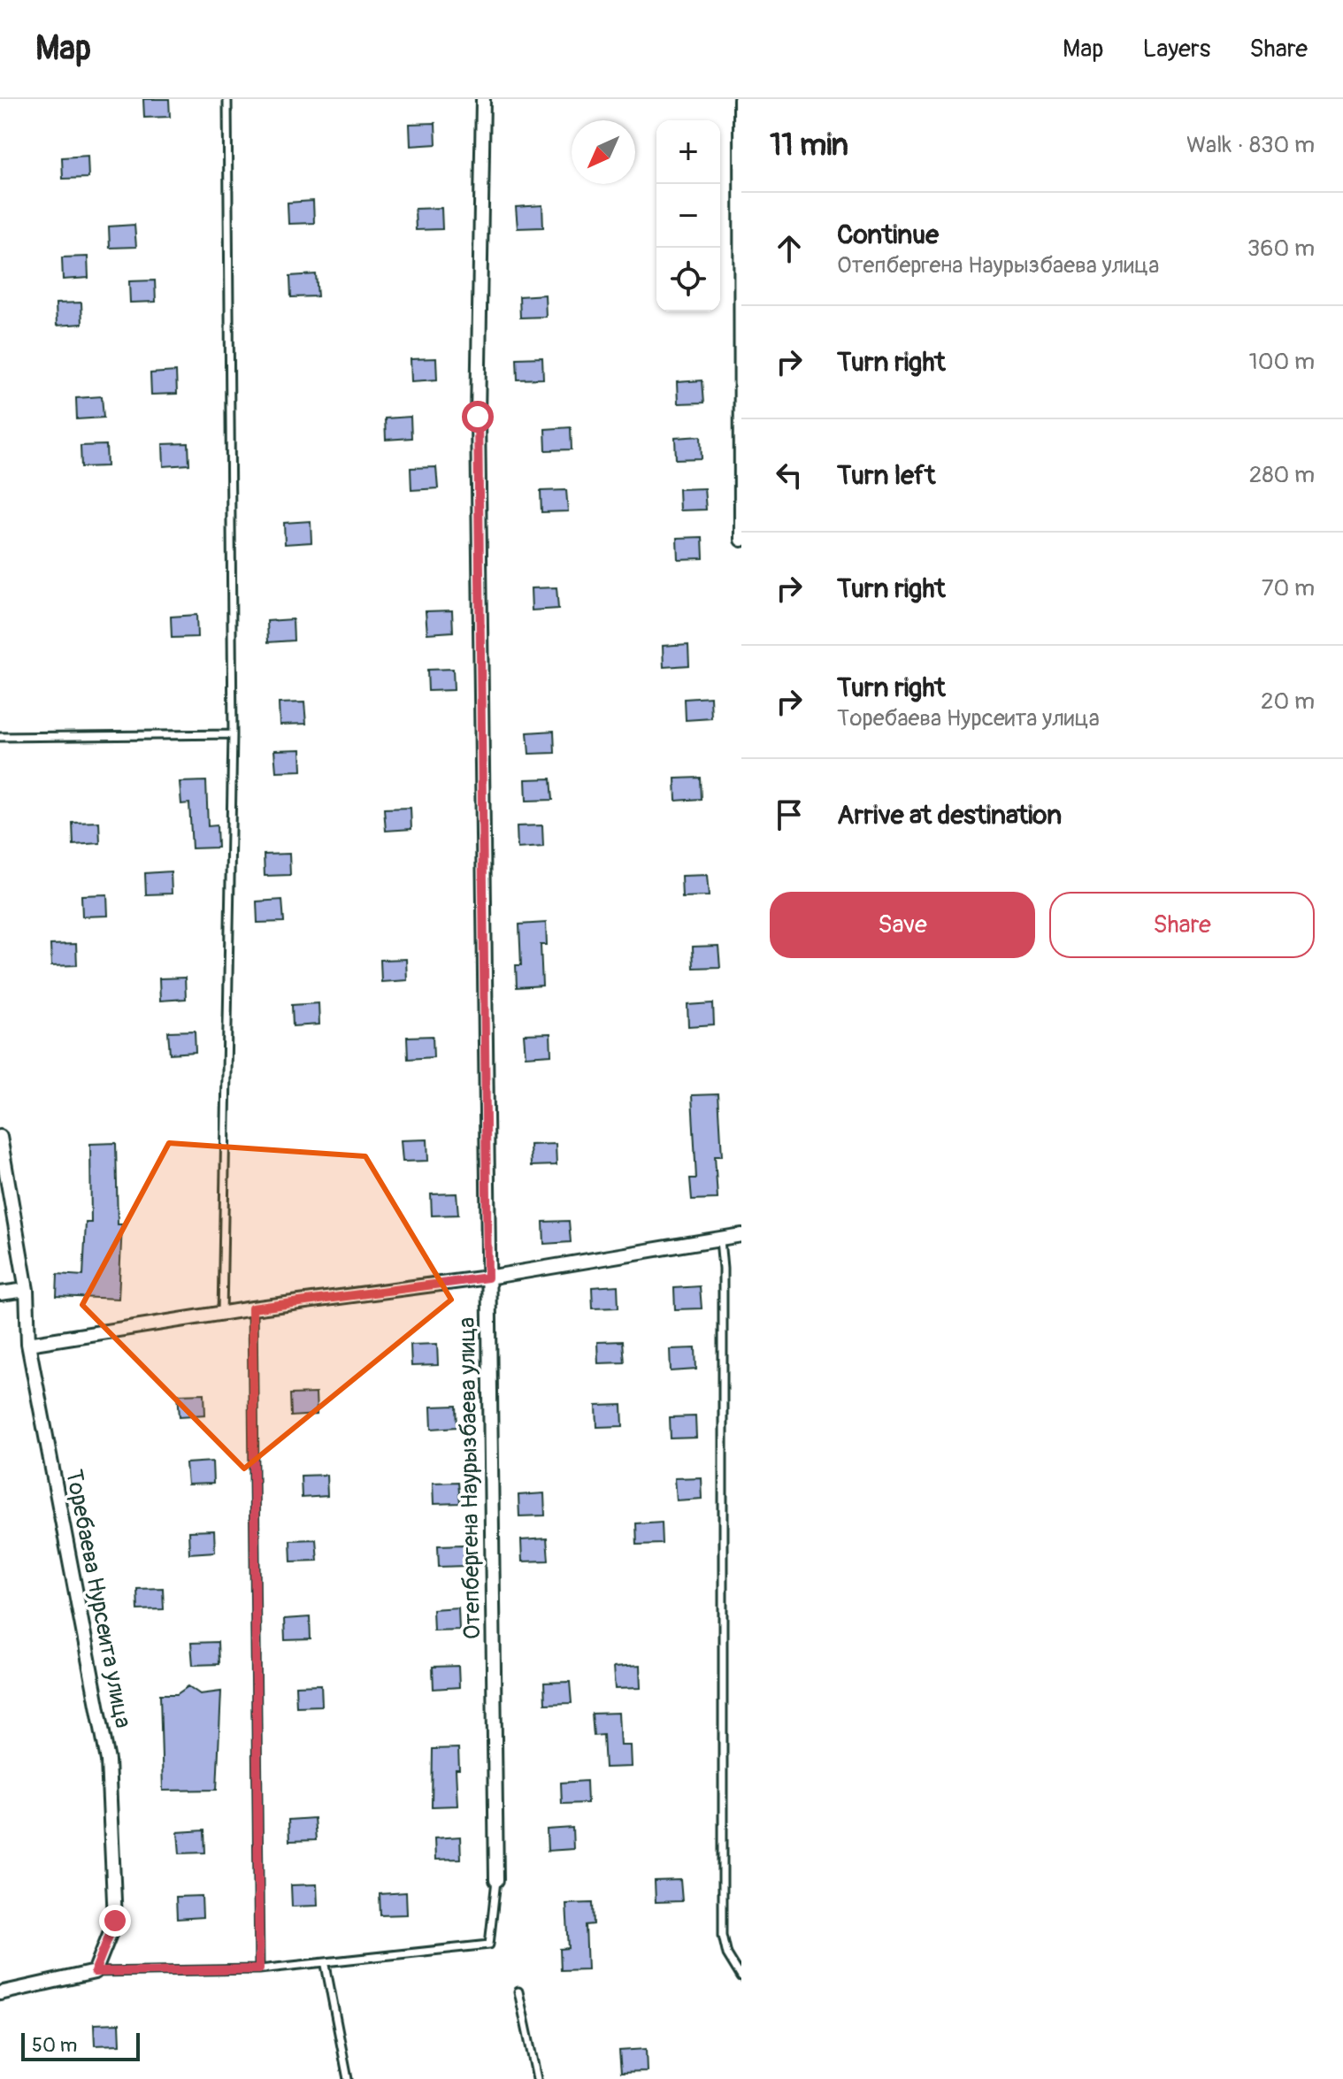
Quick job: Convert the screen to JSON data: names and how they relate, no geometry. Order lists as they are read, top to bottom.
{
  "streets": {
    "street": ["Отепбергена Наурызбаева улица", "Торебаева Нурсеита улица"]
  },
  "scale_bar": "50 m",
  "north": "bottom left",
  "page": {
    "header": "Map",
    "nav": ["Map", "Layers", "Share"],
    "heading": ["11 min", "Walk · 830 m"],
    "map_buttons": ["+", "−"],
    "list": [
      ["Continue", "Отепбергена Наурызбаева улица", "360 m"],
      ["Turn right", "100 m"],
      ["Turn left", "280 m"],
      ["Turn right", "70 m"],
      ["Turn right", "Торебаева Нурсеита улица", "20 m"],
      "Arrive at destination"
    ],
    "buttons": ["Save", "Share"],
    "scale": "50 m"
  }
}
